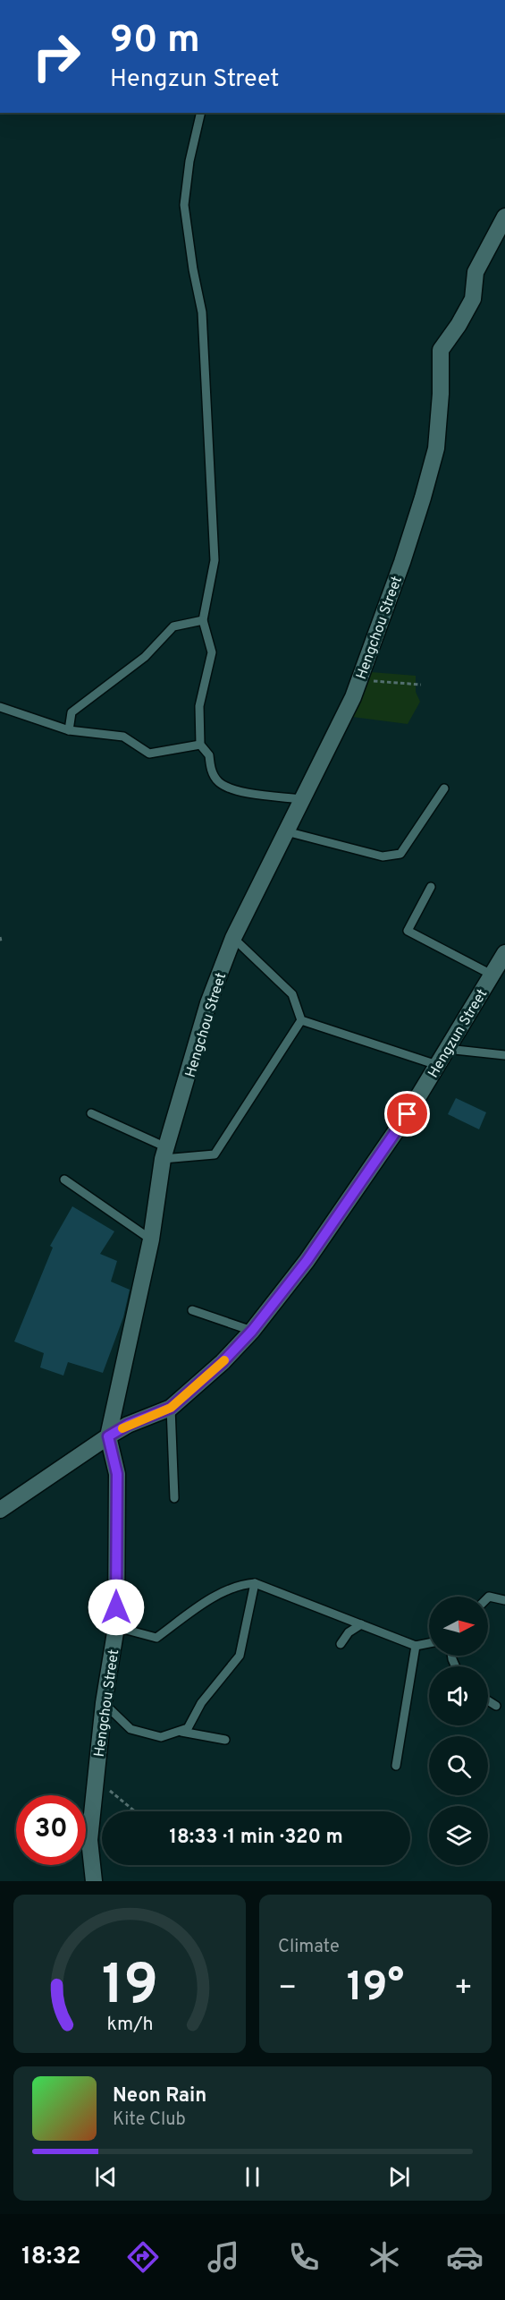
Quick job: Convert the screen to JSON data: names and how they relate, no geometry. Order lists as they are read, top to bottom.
{
  "streets": {
    "street": ["Hengchou Street", "Hengzun Street"]
  },
  "crossings": [
    ["Hengchou Street", "Hengzun Street"]
  ],
  "north": "right",
  "page": {
    "turn": ["90 m", "Hengzun Street"],
    "limit": "30",
    "trip": "18:33 · 1 min · 320 m",
    "tile": "Climate",
    "heat": ["−", "19°", "+"],
    "song": ["Neon Rain", "Kite Club"],
    "tabs": "18:32",
    "gauge": ["19", "km/h"]
  }
}
